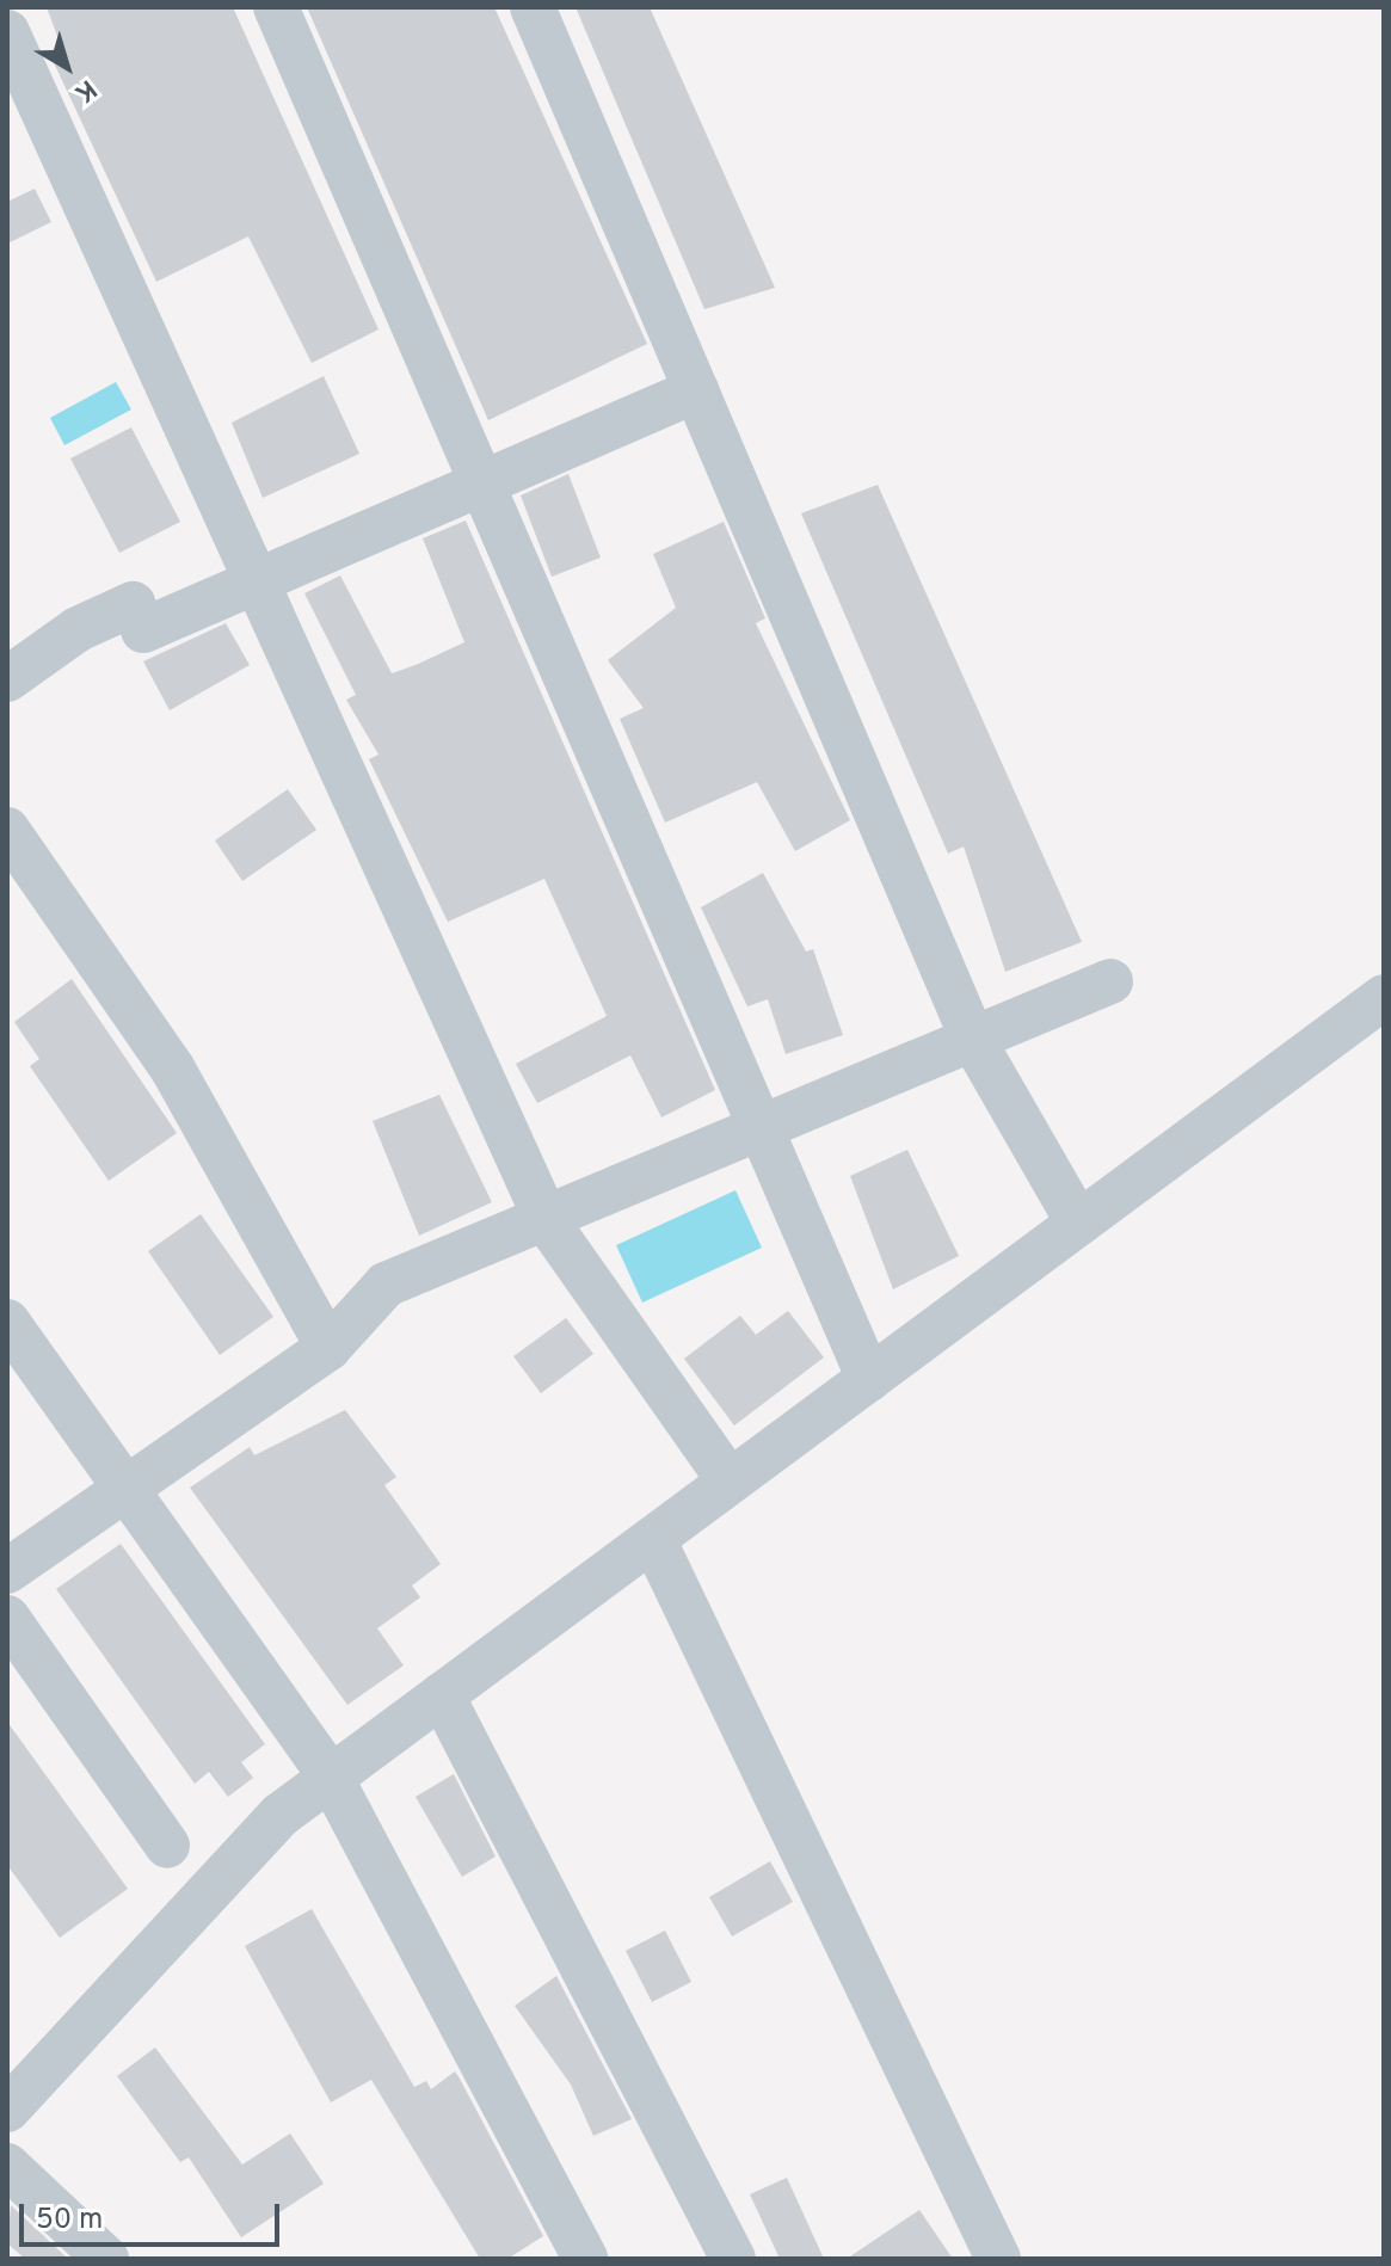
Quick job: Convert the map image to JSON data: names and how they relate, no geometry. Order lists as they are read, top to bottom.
{
  "scale_bar": "50 m",
  "north": "bottom right"
}
